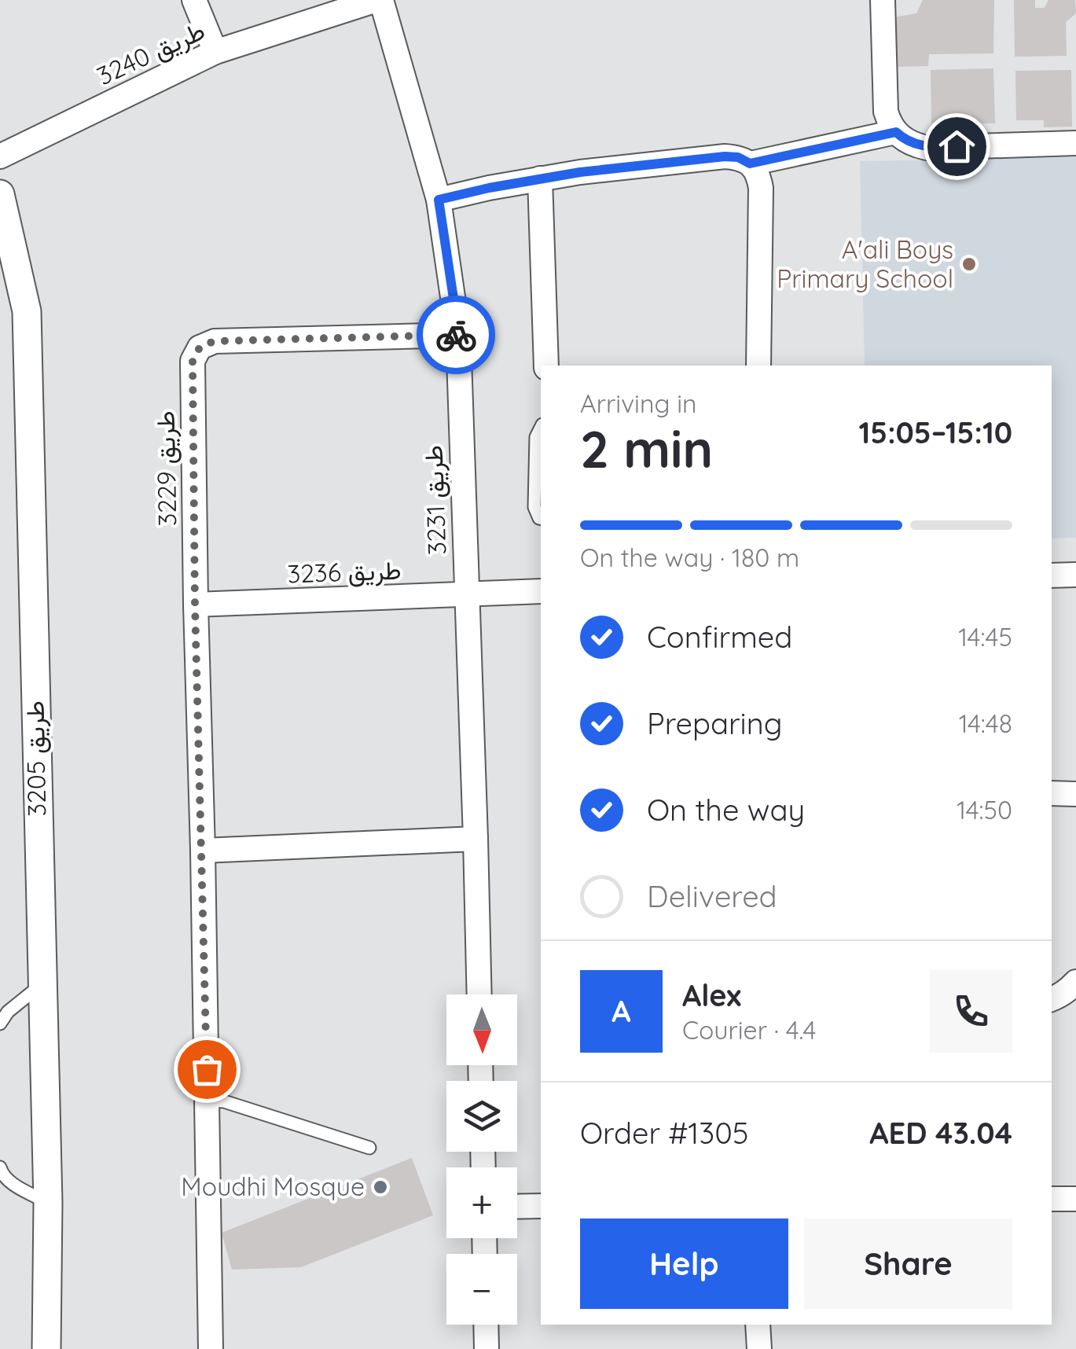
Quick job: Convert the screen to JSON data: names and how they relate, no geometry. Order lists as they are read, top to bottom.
{
  "streets": {
    "street": [
      "طريق 3240",
      "طريق 3229",
      "طريق 3231",
      "طريق 3236",
      "طريق 3205"
    ]
  },
  "crossings": [
    ["طريق 3240", "طريق 3231"],
    ["طريق 3229", "طريق 3231"],
    ["طريق 3229", "طريق 3236"],
    ["طريق 3231", "طريق 3236"]
  ],
  "places": ["A'ali Boys Primary School", "Moudhi Mosque"],
  "north": "bottom",
  "page": {
    "heading": ["2 min", "Arriving in", "15:05–15:10"],
    "panel": [
      "Alex",
      "Courier · 4.4",
      "Order #1305",
      "AED 43.04"
    ],
    "bar": "On the way · 180 m",
    "list": [
      ["Confirmed", "14:45"],
      ["Preparing", "14:48"],
      ["On the way", "14:50"],
      "Delivered"
    ],
    "round": "A",
    "map_buttons": ["+", "−"],
    "buttons": ["Help", "Share"]
  }
}
